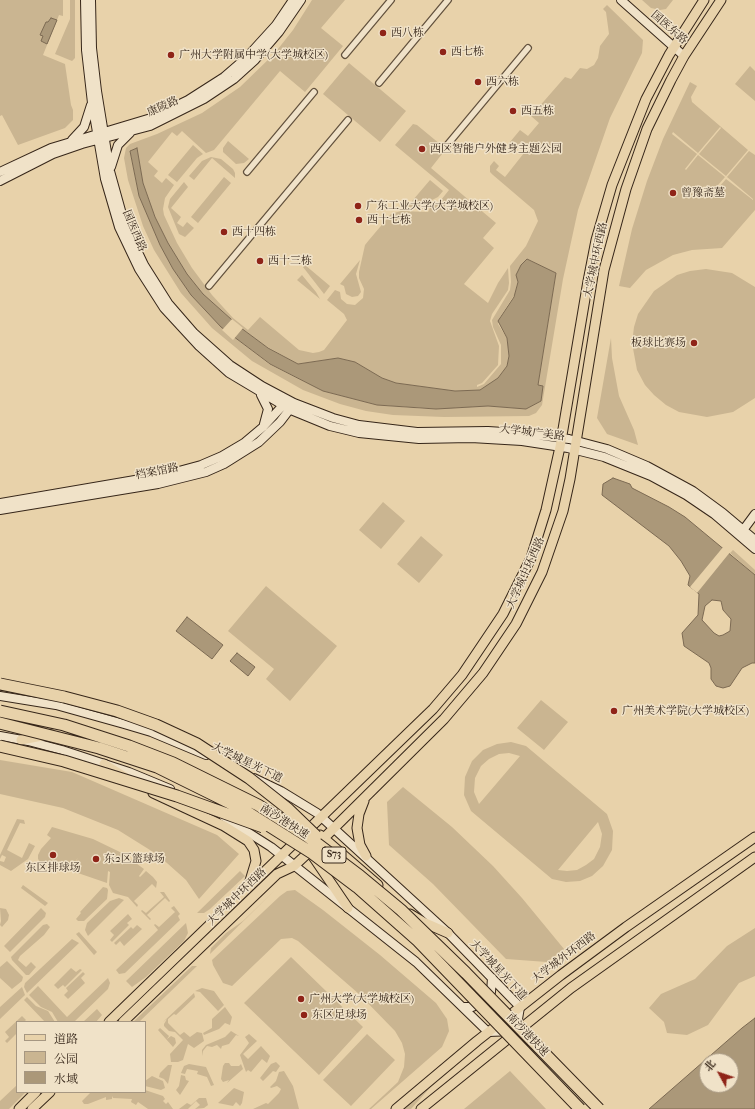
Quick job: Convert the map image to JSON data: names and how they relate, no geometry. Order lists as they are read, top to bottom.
{
  "streets": {
    "highway": ["南沙港快速", "S73"],
    "main road": [
      "国医东路",
      "康陵路",
      "国医西路",
      "大学城中环西路",
      "大学城广美路",
      "档案馆路",
      "大学城星光下道",
      "大学城外环西路"
    ]
  },
  "crossings": [
    ["国医东路", "大学城中环西路"],
    ["康陵路", "国医西路"],
    ["国医西路", "大学城广美路"],
    ["国医西路", "档案馆路"],
    ["大学城中环西路", "大学城广美路"],
    ["大学城中环西路", "大学城星光下道"],
    ["大学城广美路", "档案馆路"],
    ["大学城星光下道", "大学城外环西路"]
  ],
  "places": [
    "西八栋",
    "西七栋",
    "广州大学附属中学(大学城校区)",
    "西六栋",
    "西五栋",
    "西区智能户外健身主题公园",
    "曾豫斋墓",
    "广东工业大学(大学城校区)",
    "西十七栋",
    "西十四栋",
    "西十三栋",
    "板球比赛场",
    "广州美术学院(大学城校区)",
    "东区排球场",
    "东2区篮球场",
    "广州大学(大学城校区)",
    "东区足球场"
  ],
  "legend": ["道路", "公园", "水域"],
  "north": "top left"
}
